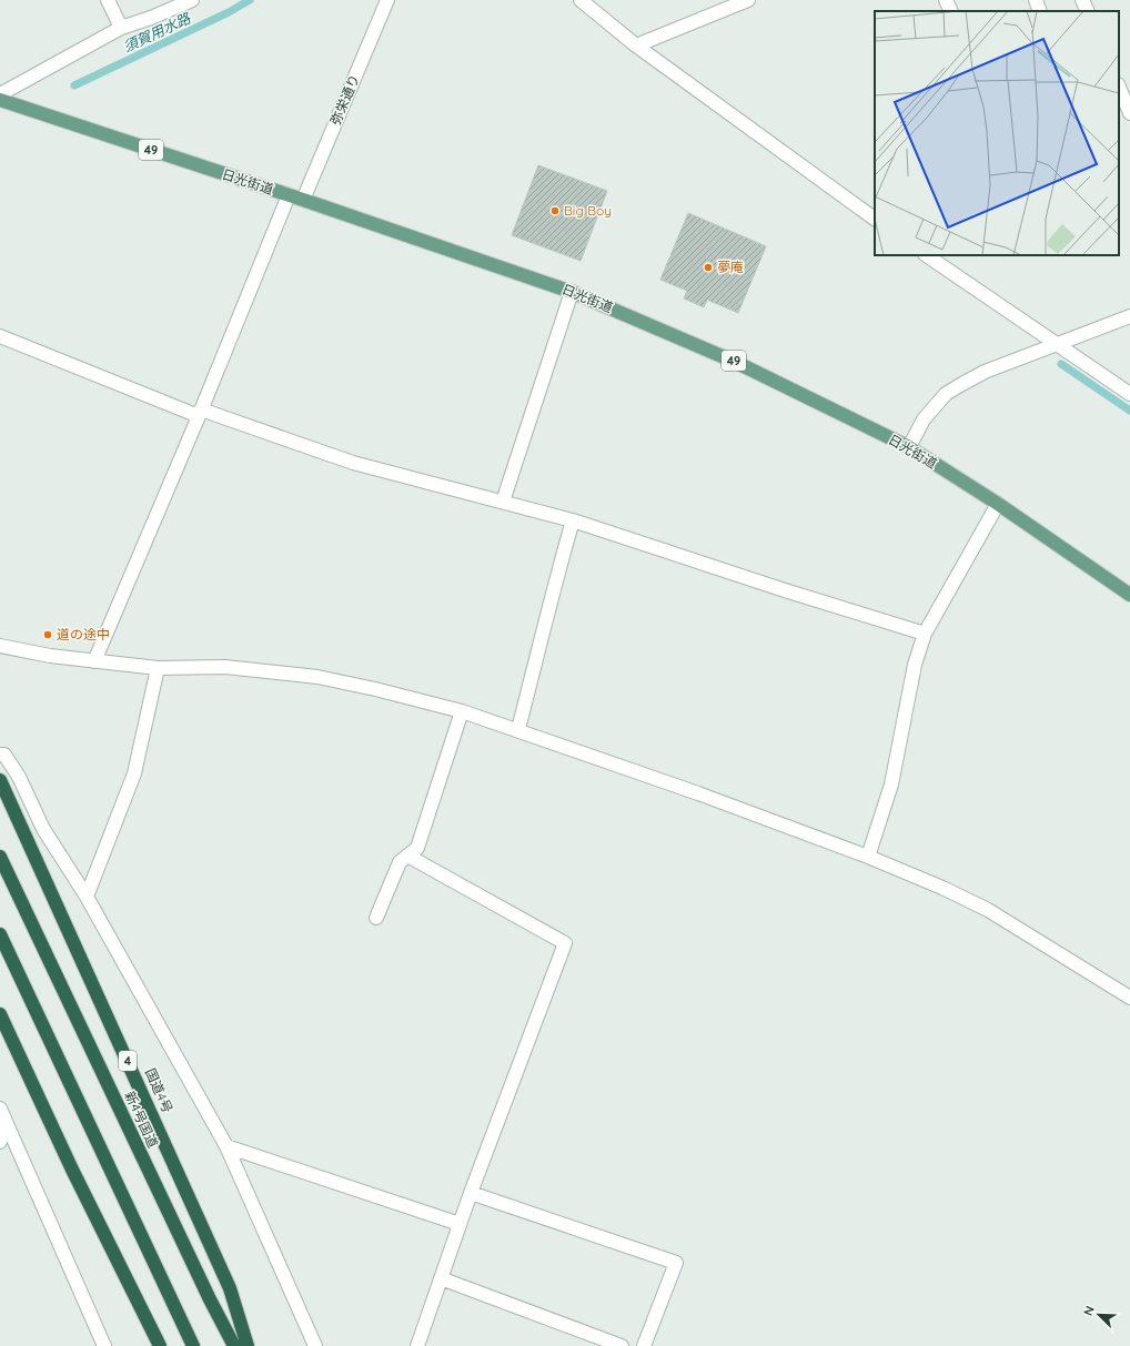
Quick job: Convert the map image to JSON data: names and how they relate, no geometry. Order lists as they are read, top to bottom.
{
  "streets": {
    "highway": ["4", "国道4号", "新4号国道"],
    "main road": ["49", "日光街道"],
    "street": ["弥栄通り"]
  },
  "crossings": [
    ["弥栄通り", "日光街道"]
  ],
  "water": ["須賀用水路"],
  "places": ["Big Boy", "夢庵", "道の途中"],
  "north": "top left"
}
